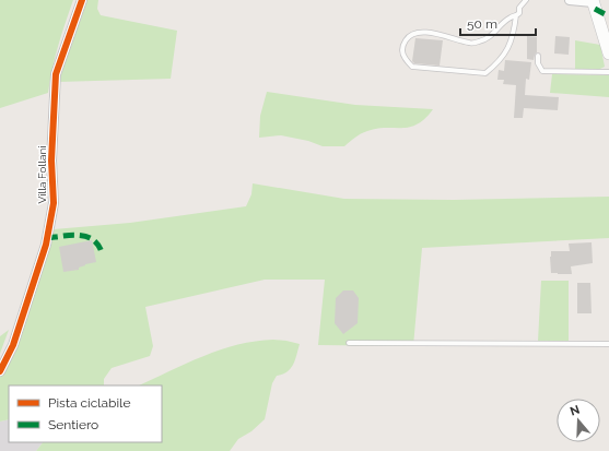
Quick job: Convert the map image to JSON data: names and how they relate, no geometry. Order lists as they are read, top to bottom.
{
  "streets": {
    "street": ["Villa Follani"]
  },
  "legend": ["Pista ciclabile", "Sentiero"],
  "scale_bar": "50 m",
  "north": "top"
}
